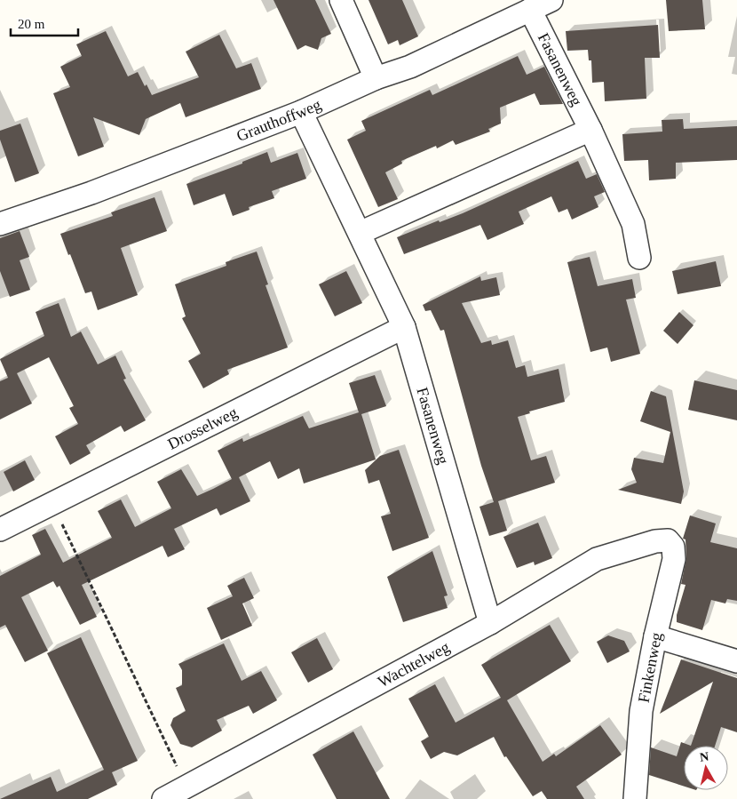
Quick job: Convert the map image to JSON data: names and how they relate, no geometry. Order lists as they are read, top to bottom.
{
  "streets": {
    "street": [
      "Fasanenweg",
      "Grauthoffweg",
      "Drosselweg",
      "Wachtelweg",
      "Finkenweg"
    ]
  },
  "crossings": [
    ["Fasanenweg", "Grauthoffweg"],
    ["Fasanenweg", "Drosselweg"],
    ["Fasanenweg", "Wachtelweg"],
    ["Wachtelweg", "Finkenweg"]
  ],
  "scale_bar": "20 m",
  "north": "top"
}
